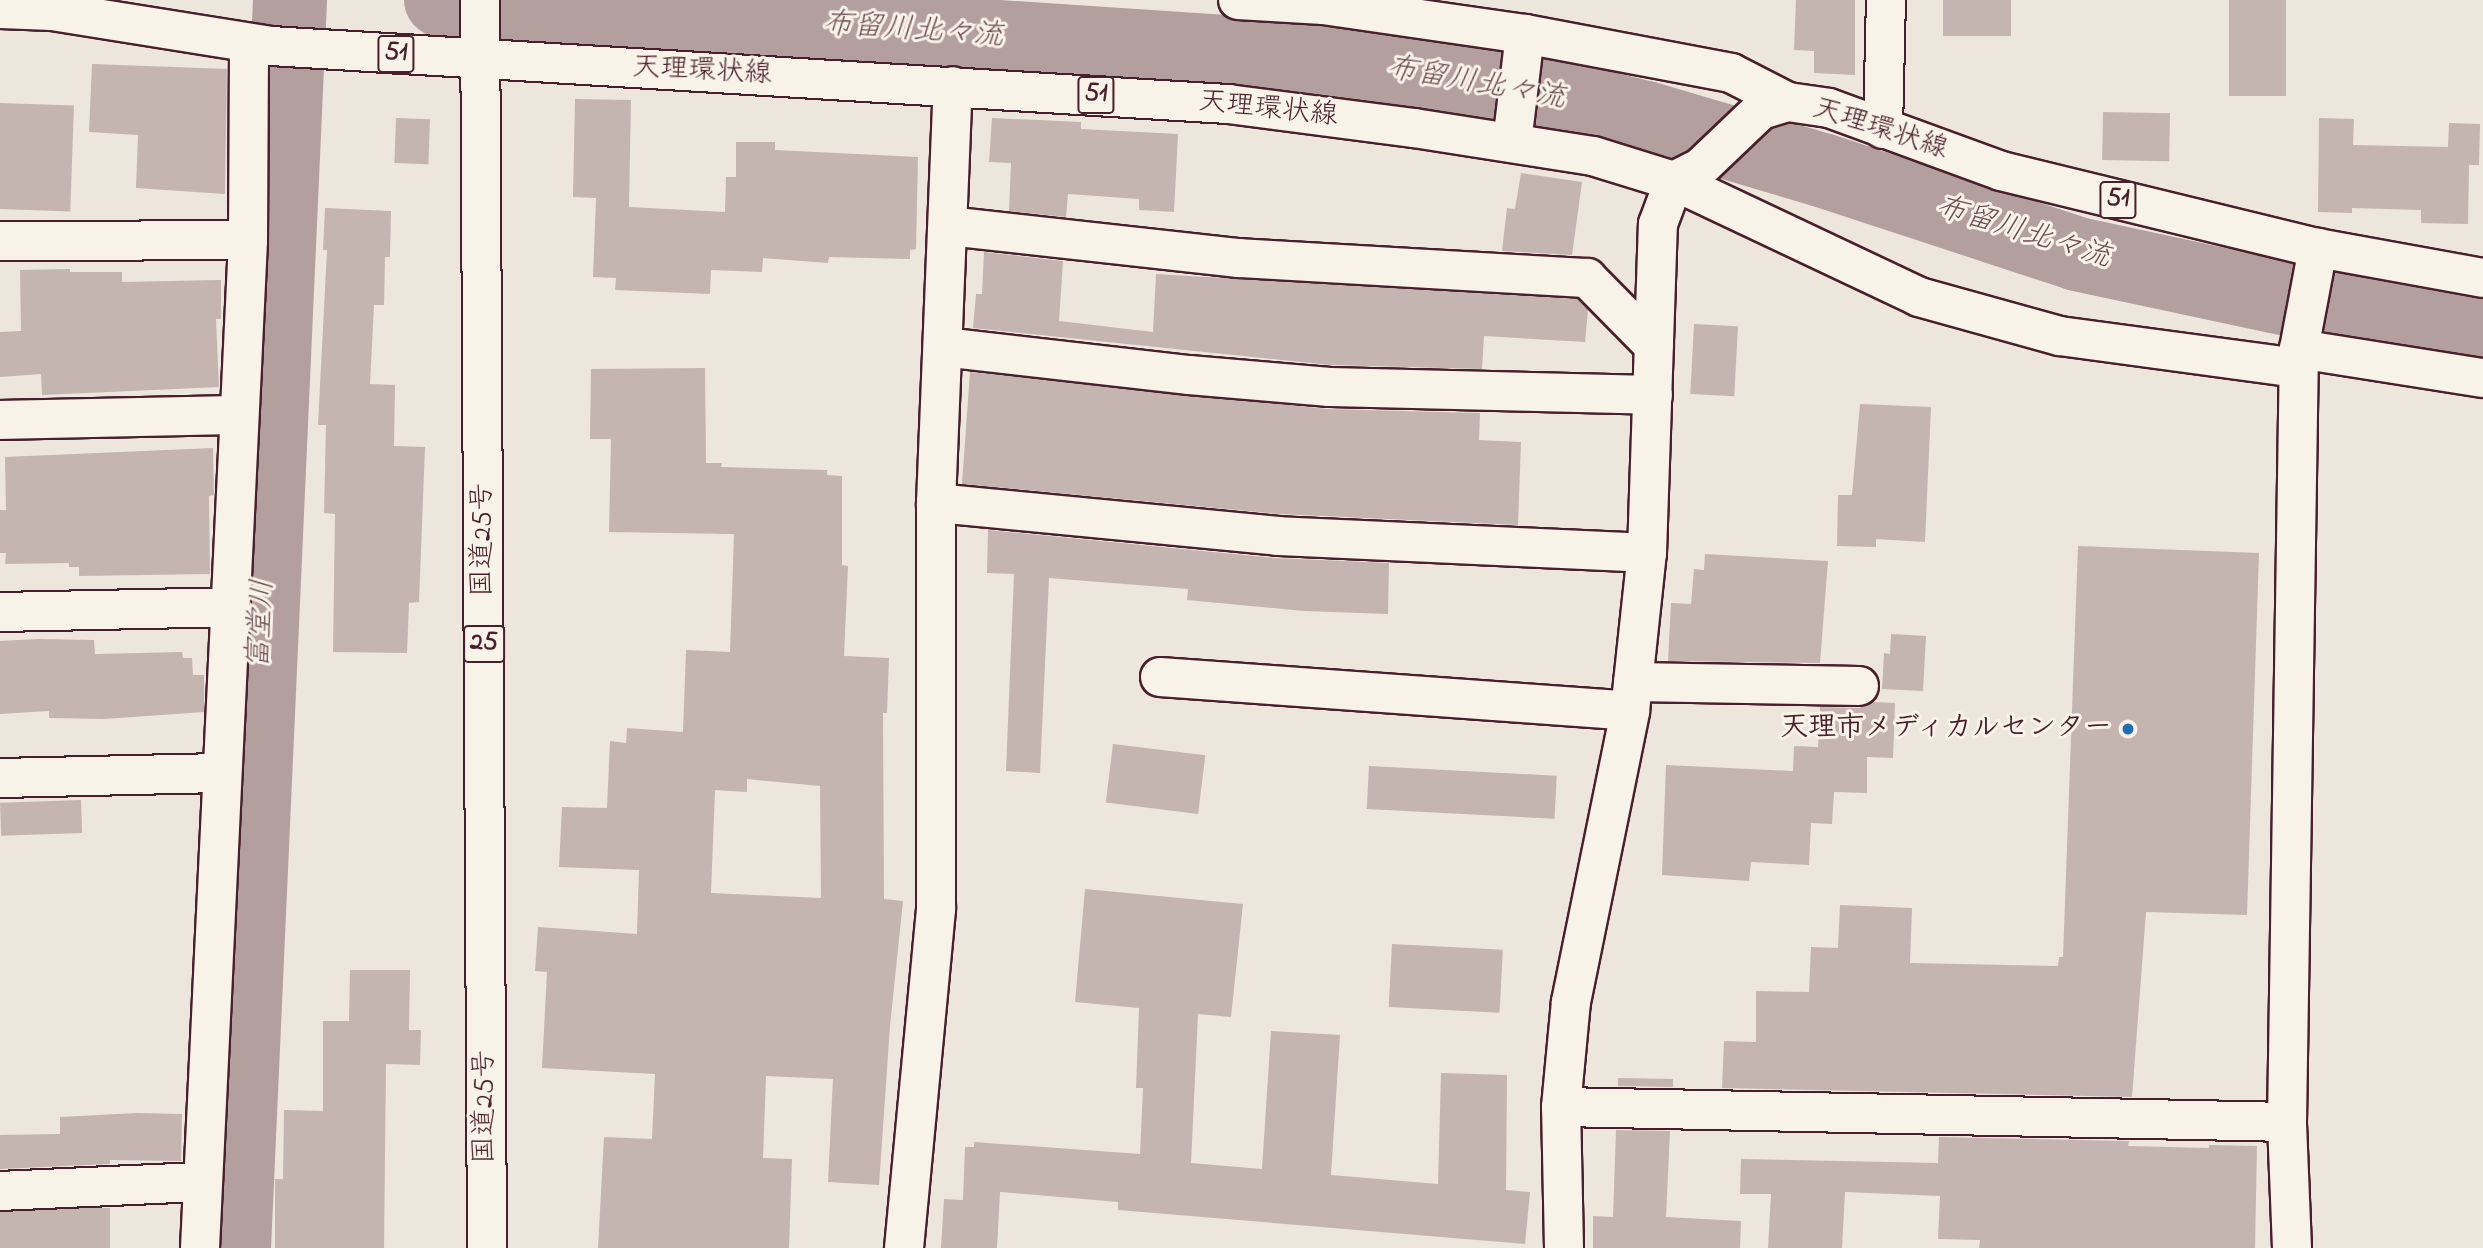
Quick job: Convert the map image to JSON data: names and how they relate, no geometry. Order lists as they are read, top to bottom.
{
  "streets": {
    "main road": [
      "51",
      "天理環状線",
      "国道25号",
      "25"
    ]
  },
  "crossings": [
    ["天理環状線", "国道25号"]
  ],
  "water": ["布留川北々流", "富堂川"],
  "places": ["天理市メディカルセンター"]
}
